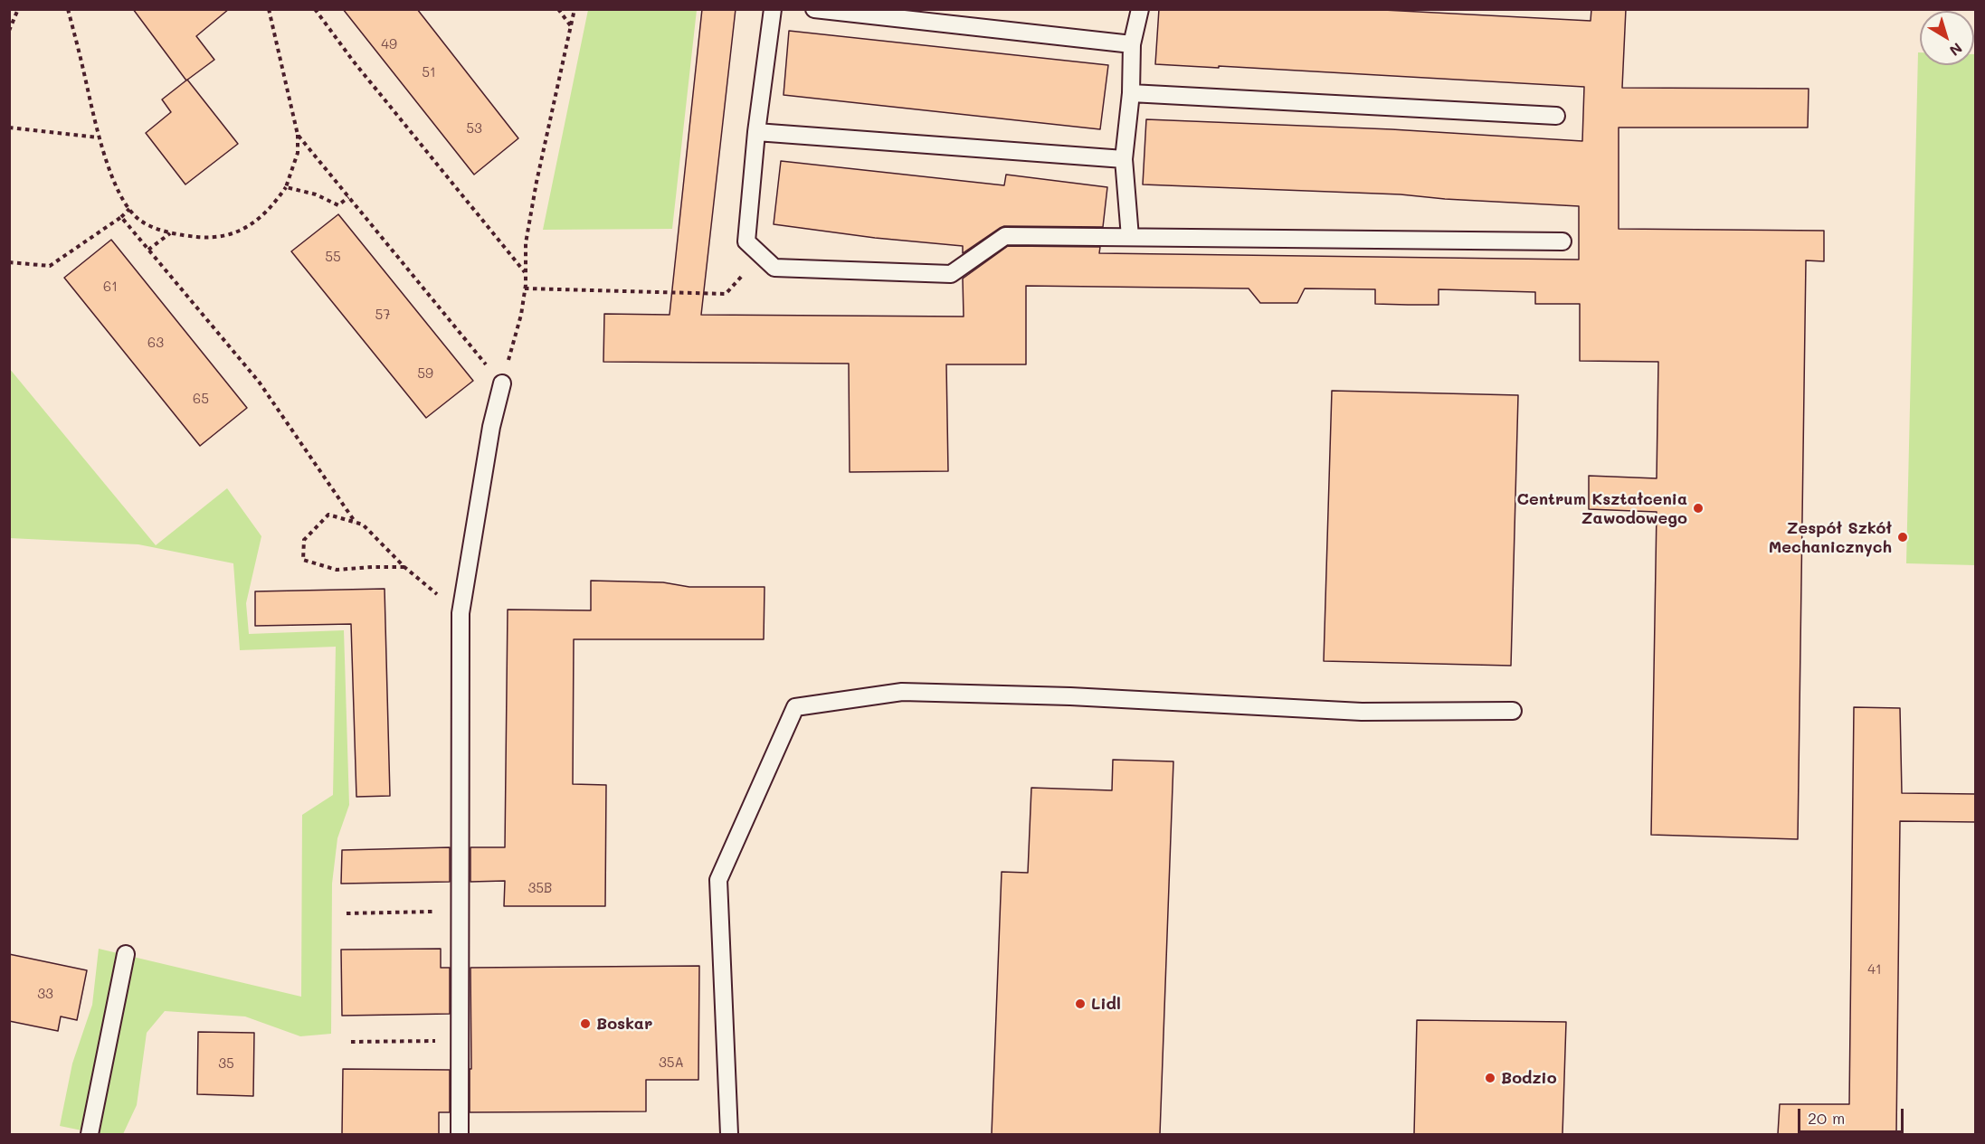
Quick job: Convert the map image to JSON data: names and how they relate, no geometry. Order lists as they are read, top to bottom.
{
  "places": [
    "Centrum Kształcenia Zawodowego",
    "Zespół Szkół Mechanicznych",
    "Lidl",
    "Boskar",
    "Bodzio"
  ],
  "house_numbers": [
    "49",
    "51",
    "53",
    "55",
    "61",
    "57",
    "63",
    "59",
    "65",
    "35B",
    "41",
    "33",
    "35A",
    "35"
  ],
  "scale_bar": "20 m",
  "north": "bottom right"
}
